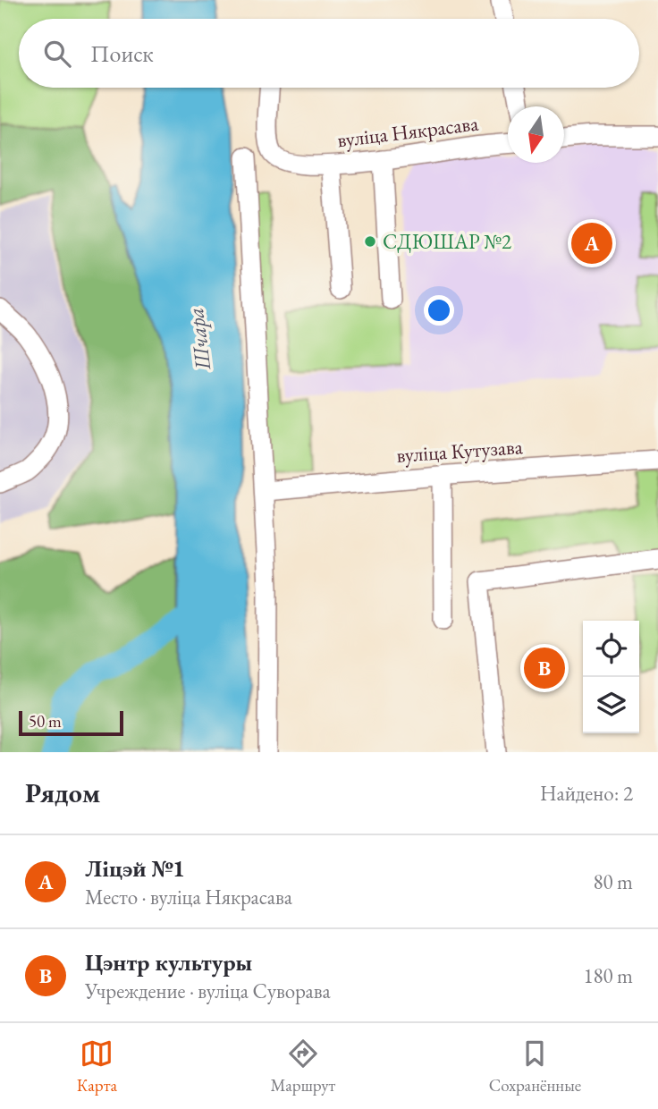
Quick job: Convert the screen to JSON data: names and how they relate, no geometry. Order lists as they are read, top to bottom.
{
  "streets": {
    "street": ["вуліца Някрасава", "вуліца Кутузава"]
  },
  "water": ["Шчара"],
  "places": ["СДЮШАР №2"],
  "scale_bar": "50 m",
  "north": "bottom",
  "page": {
    "search": "Поиск",
    "pins": ["A", "B"],
    "scale": "50 m",
    "heading": ["Рядом", "Найдено: 2"],
    "list": [
      {
        "mark": "A",
        "name": "Ліцэй №1",
        "note": "Место · вуліца Някрасава",
        "value": "80 m"
      },
      {
        "mark": "B",
        "name": "Цэнтр культуры",
        "note": "Учреждение · вуліца Суворава",
        "value": "180 m"
      }
    ],
    "nav": ["Карта", "Маршрут", "Сохранённые"]
  }
}
